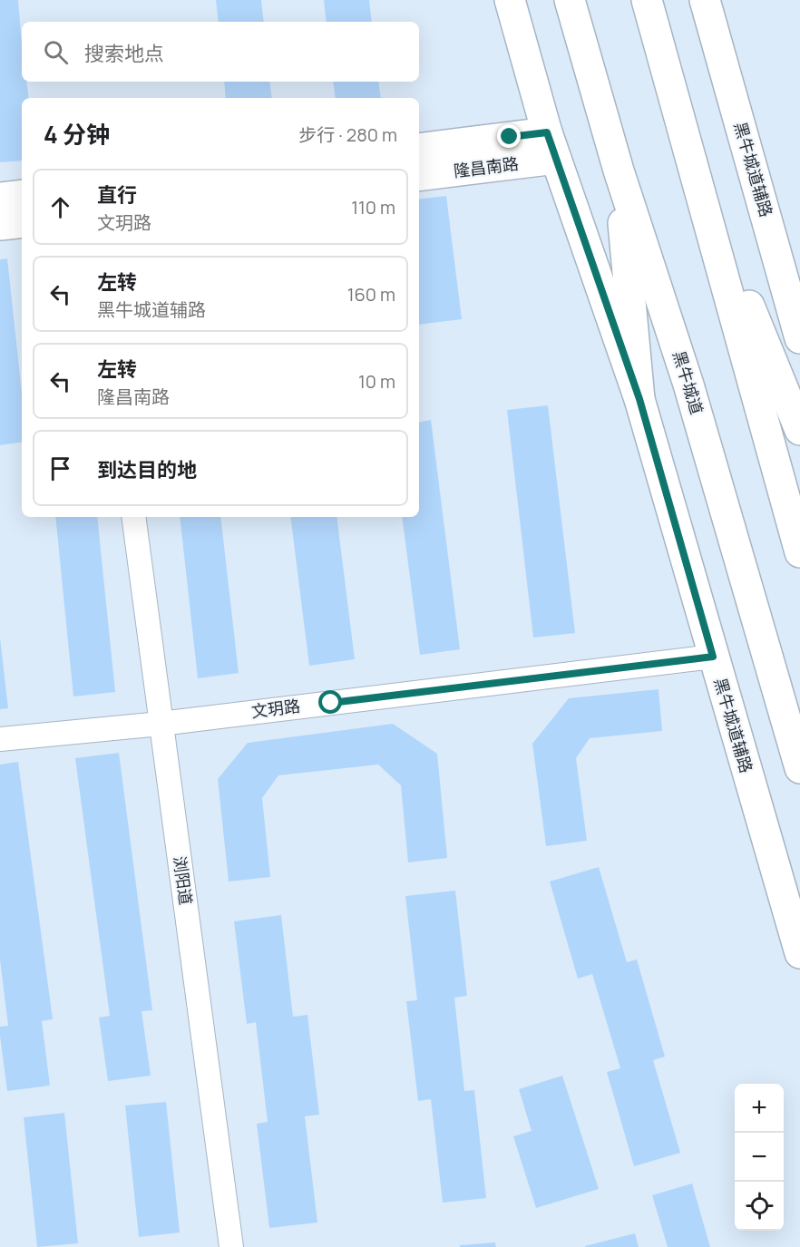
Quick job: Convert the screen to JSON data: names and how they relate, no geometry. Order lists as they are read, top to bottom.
{
  "streets": {
    "main road": ["隆昌南路", "黑牛城道辅路", "黑牛城道"],
    "street": ["文玥路", "浏阳道"]
  },
  "crossings": [
    ["隆昌南路", "黑牛城道辅路"],
    ["黑牛城道辅路", "文玥路"],
    ["文玥路", "浏阳道"]
  ],
  "page": {
    "search": "搜索地点",
    "heading": ["4 分钟", "步行 · 280 m"],
    "list": [
      ["直行", "文玥路", "110 m"],
      ["左转", "黑牛城道辅路", "160 m"],
      ["左转", "隆昌南路", "10 m"],
      "到达目的地"
    ],
    "map_buttons": ["+", "−"]
  }
}
